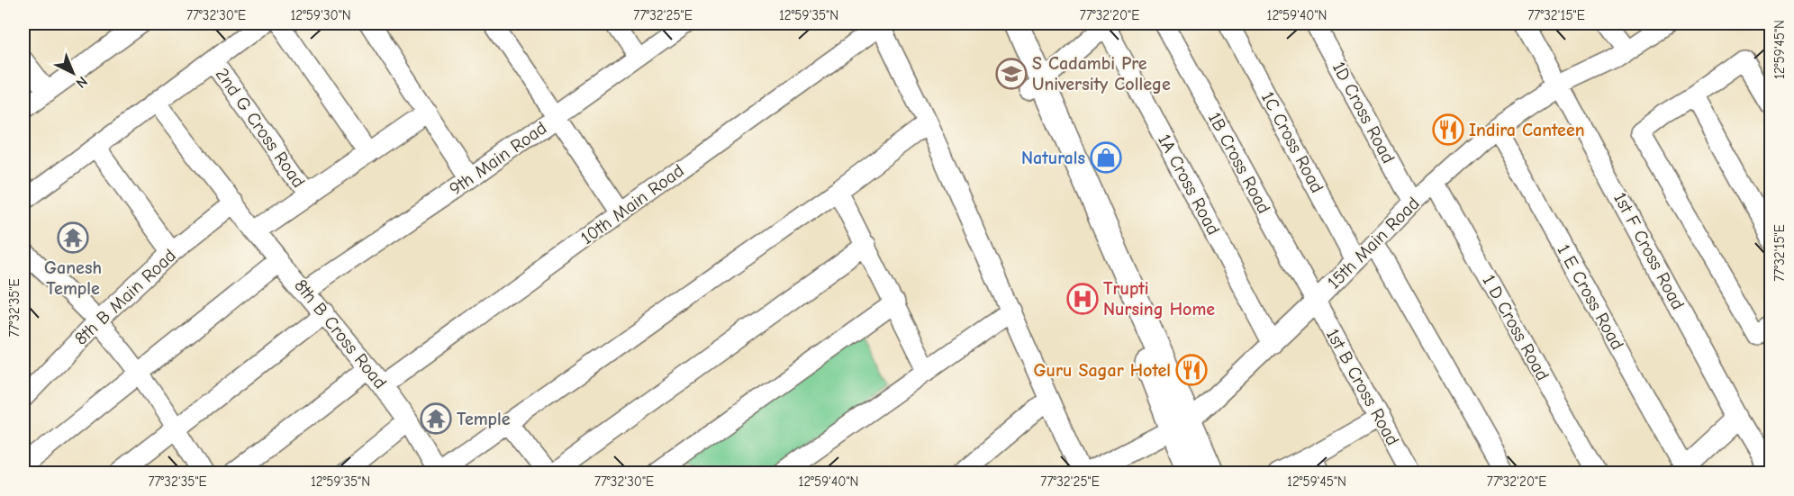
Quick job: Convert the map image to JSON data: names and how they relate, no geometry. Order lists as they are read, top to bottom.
{
  "streets": {
    "street": [
      "1D Cross Road",
      "2nd G Cross Road",
      "1C Cross Road",
      "9th Main Road",
      "1B Cross Road",
      "1A Cross Road",
      "10th Main Road",
      "15th Main Road",
      "1st F Cross Road",
      "8th B Main Road",
      "1 E Cross Road",
      "1 D Cross Road",
      "8th B Cross Road",
      "1st B Cross Road"
    ]
  },
  "crossings": [
    ["1D Cross Road", "15th Main Road"],
    ["1C Cross Road", "15th Main Road"],
    ["9th Main Road", "8th B Cross Road"],
    ["1B Cross Road", "15th Main Road"],
    ["1B Cross Road", "1st B Cross Road"],
    ["1A Cross Road", "15th Main Road"],
    ["10th Main Road", "8th B Cross Road"],
    ["15th Main Road", "1st F Cross Road"],
    ["15th Main Road", "1 E Cross Road"],
    ["15th Main Road", "1 D Cross Road"],
    ["15th Main Road", "1st B Cross Road"],
    ["8th B Main Road", "8th B Cross Road"]
  ],
  "places": {
    "school or university": ["S Cadambi Pre University College"],
    "restaurant": ["Indira Canteen", "Guru Sagar Hotel"],
    "shop": ["Naturals"],
    "temple": ["Ganesh Temple", "Temple"],
    "hospital": ["Trupti Nursing Home"]
  },
  "north": "bottom right",
  "coordinates": [
    "77°32'30\"E",
    "12°59'30\"N",
    "77°32'25\"E",
    "12°59'35\"N",
    "77°32'20\"E",
    "12°59'40\"N",
    "77°32'15\"E",
    "12°59'45\"N",
    "77°32'35\"E"
  ]
}
